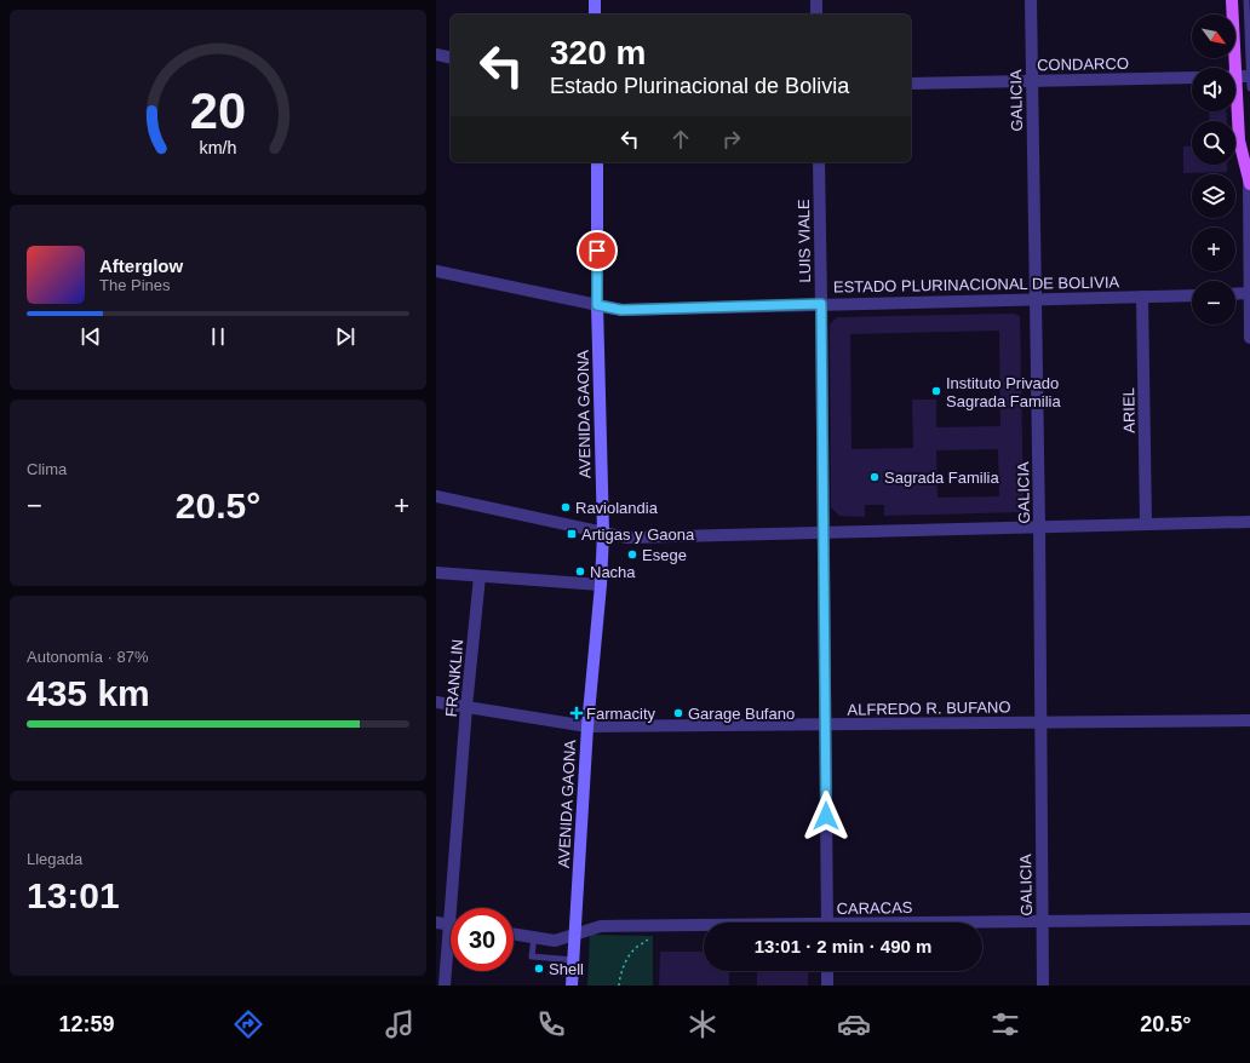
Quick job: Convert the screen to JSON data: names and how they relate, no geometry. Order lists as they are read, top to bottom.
{
  "streets": {
    "main road": ["AVENIDA GAONA"],
    "street": [
      "CONDARCO",
      "GALICIA",
      "LUIS VIALE",
      "ESTADO PLURINACIONAL DE BOLIVIA",
      "ARIEL",
      "FRANKLIN",
      "ALFREDO R. BUFANO",
      "CARACAS"
    ]
  },
  "crossings": [
    ["CONDARCO", "GALICIA"],
    ["GALICIA", "ESTADO PLURINACIONAL DE BOLIVIA"],
    ["GALICIA", "ALFREDO R. BUFANO"],
    ["GALICIA", "CARACAS"],
    ["LUIS VIALE", "ESTADO PLURINACIONAL DE BOLIVIA"],
    ["LUIS VIALE", "ALFREDO R. BUFANO"],
    ["ESTADO PLURINACIONAL DE BOLIVIA", "ARIEL"],
    ["ESTADO PLURINACIONAL DE BOLIVIA", "AVENIDA GAONA"],
    ["AVENIDA GAONA", "ALFREDO R. BUFANO"],
    ["AVENIDA GAONA", "CARACAS"],
    ["FRANKLIN", "ALFREDO R. BUFANO"]
  ],
  "places": {
    "other": [
      "Instituto Privado Sagrada Familia",
      "Sagrada Familia",
      "Raviolandia",
      "Esege",
      "Nacha",
      "Garage Bufano",
      "Shell"
    ],
    "transit": ["Artigas y Gaona"],
    "health": ["Farmacity"]
  },
  "north": "bottom right",
  "page": {
    "map_buttons": ["+", "−"],
    "turn": ["320 m", "Estado Plurinacional de Bolivia"],
    "song": ["Afterglow", "The Pines"],
    "tile": [
      "Clima",
      ["Autonomía · 87%", "435 km"],
      ["Llegada", "13:01"]
    ],
    "heat": ["−", "20.5°", "+"],
    "limit": "30",
    "trip": "13:01 · 2 min · 490 m",
    "tabs": ["12:59", "20.5°"],
    "gauge": ["20", "km/h"]
  }
}
